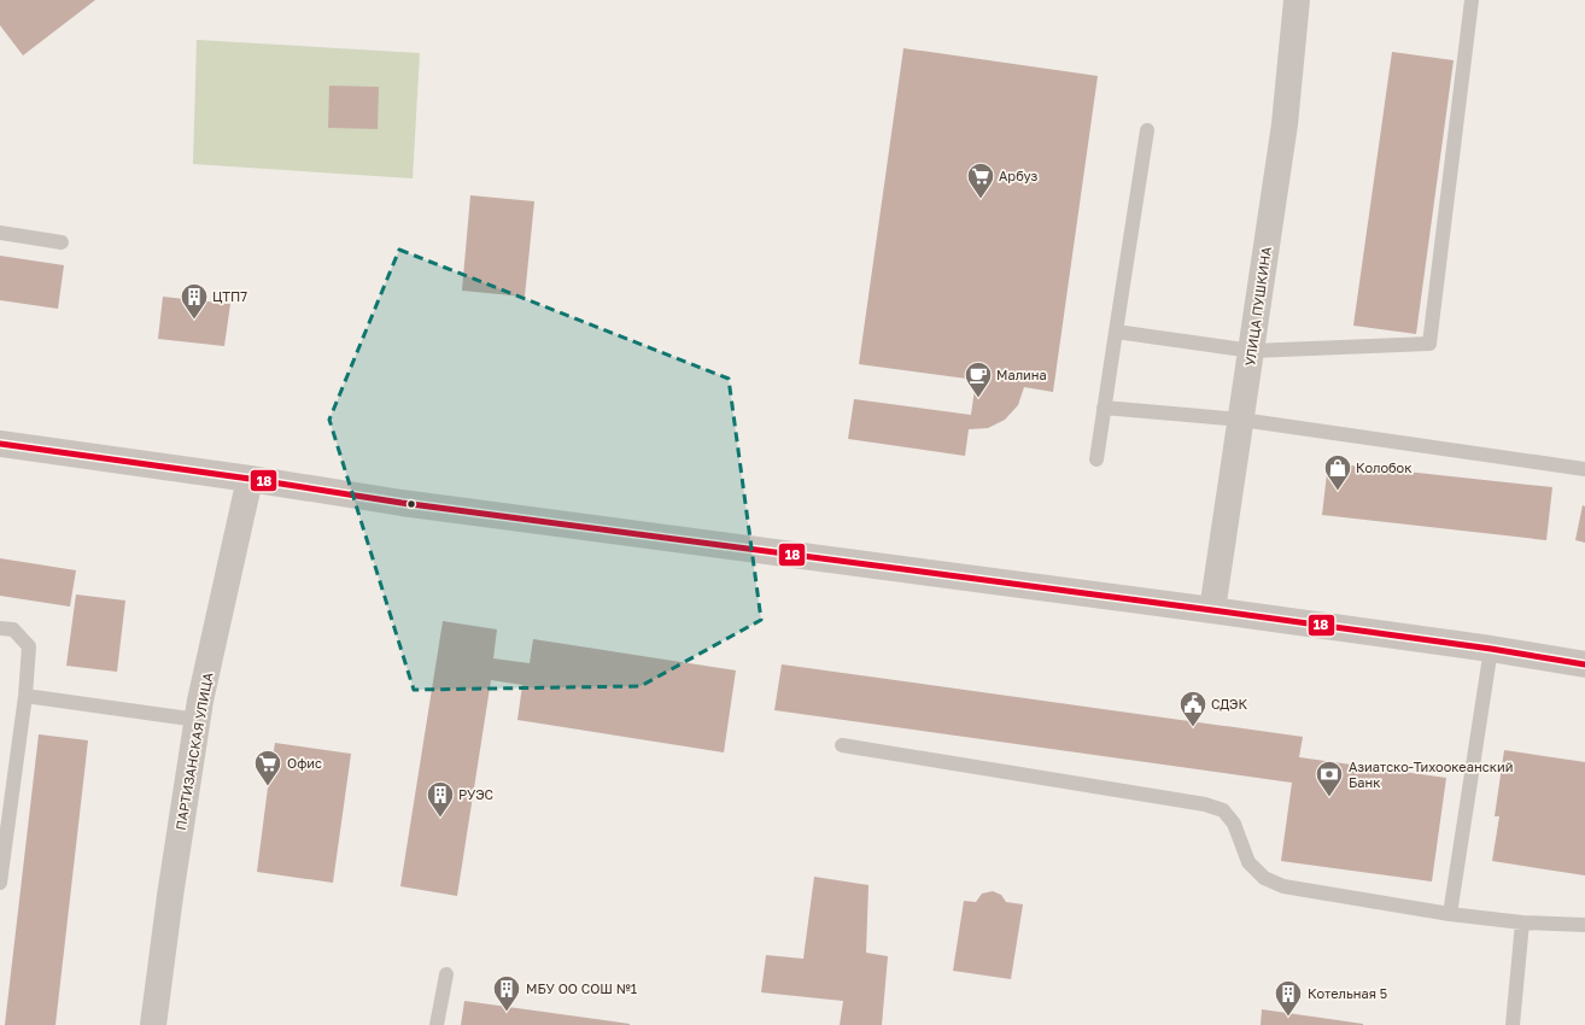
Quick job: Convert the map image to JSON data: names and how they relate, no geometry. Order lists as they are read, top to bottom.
{
  "streets": {
    "street": ["УЛИЦА ПУШКИНА", "ПАРТИЗАНСКАЯ УЛИЦА"]
  },
  "places": {
    "supermarket": ["Арбуз", "Офис"],
    "building": [
      "ЦТП7",
      "РУЭС",
      "МБУ ОО СОШ №1",
      "Котельная 5"
    ],
    "cafe": ["Малина"],
    "shop": ["Колобок"],
    "public building": ["СДЭК"],
    "bank": ["Азиатско-Тихоокеанский Банк"]
  },
  "lines": ["transit line 18"]
}
